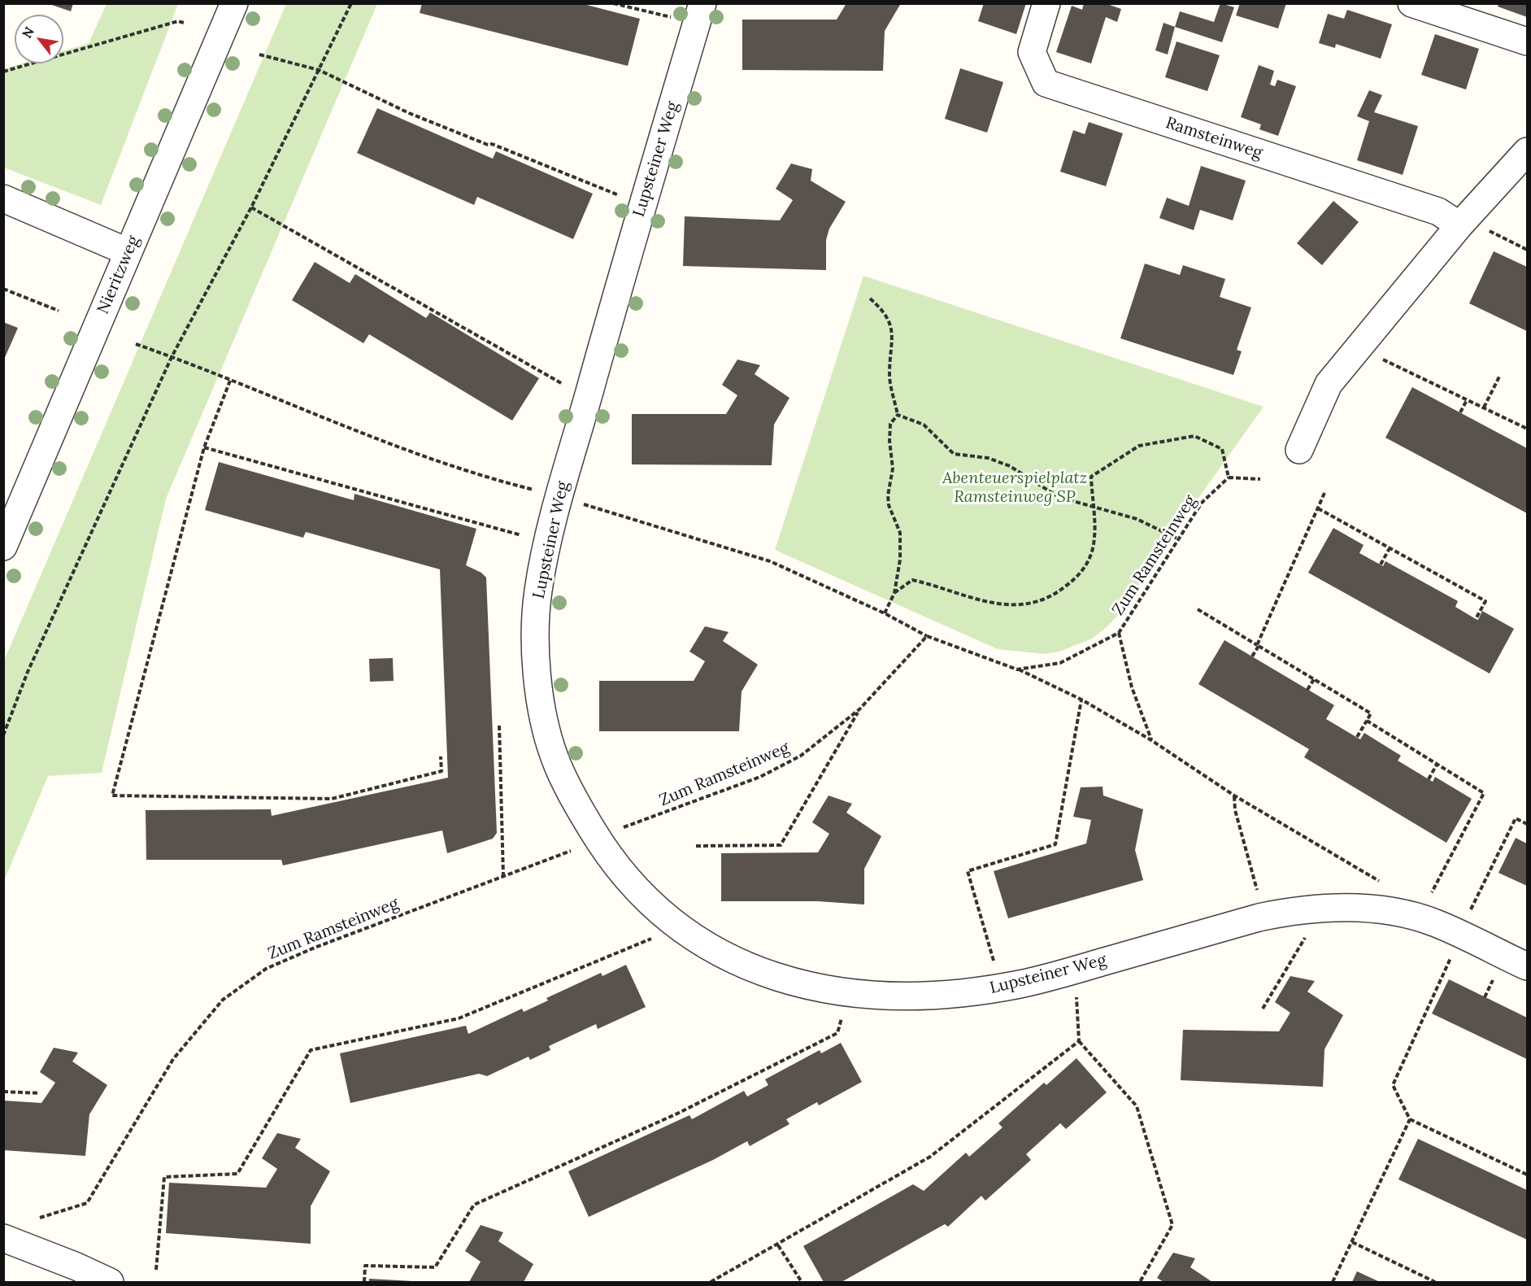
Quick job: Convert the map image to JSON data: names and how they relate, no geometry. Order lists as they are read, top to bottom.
{
  "streets": {
    "street": ["Ramsteinweg", "Lupsteiner Weg", "Nieritzweg"],
    "path": ["Zum Ramsteinweg"]
  },
  "parks": ["Abenteuerspielplatz Ramsteinweg SP"],
  "north": "top left"
}
